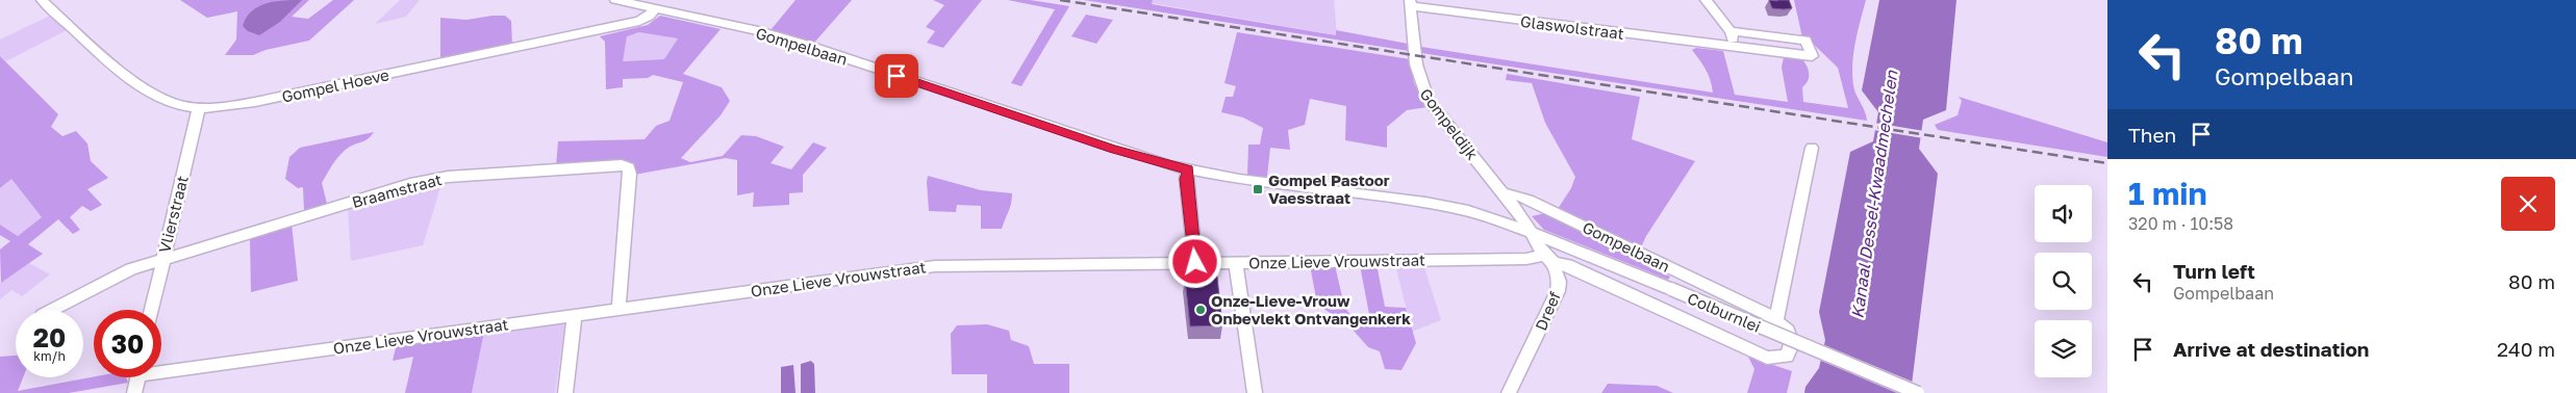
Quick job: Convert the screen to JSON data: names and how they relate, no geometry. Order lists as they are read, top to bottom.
{
  "streets": {
    "street": [
      "Glaswolstraat",
      "Gompelbaan",
      "Gompel Hoeve",
      "Gompeldijk",
      "Braamstraat",
      "Vlierstraat",
      "Onze Lieve Vrouwstraat",
      "Dreef",
      "Colburnlei"
    ]
  },
  "crossings": [
    ["Glaswolstraat", "Gompeldijk"],
    ["Gompelbaan", "Gompel Hoeve"],
    ["Gompelbaan", "Gompeldijk"],
    ["Gompelbaan", "Onze Lieve Vrouwstraat"],
    ["Gompelbaan", "Dreef"],
    ["Gompelbaan", "Colburnlei"],
    ["Gompel Hoeve", "Vlierstraat"],
    ["Gompeldijk", "Dreef"],
    ["Gompeldijk", "Colburnlei"],
    ["Braamstraat", "Vlierstraat"],
    ["Braamstraat", "Onze Lieve Vrouwstraat"],
    ["Onze Lieve Vrouwstraat", "Dreef"],
    ["Dreef", "Colburnlei"]
  ],
  "water": ["Kanaal Dessel-Kwaadmechelen"],
  "places": {
    "transit": ["Gompel Pastoor Vaesstraat"],
    "other": ["Onze-Lieve-Vrouw Onbevlekt Ontvangenkerk"]
  },
  "page": {
    "turn": ["80 m", "Gompelbaan"],
    "then": "Then",
    "heading": ["1 min", "320 m · 10:58"],
    "list": [
      {
        "name": "Turn left",
        "note": "Gompelbaan",
        "value": "80 m"
      },
      {
        "name": "Arrive at destination",
        "value": "240 m"
      }
    ],
    "speed": "20 km/h",
    "limit": "30"
  }
}
